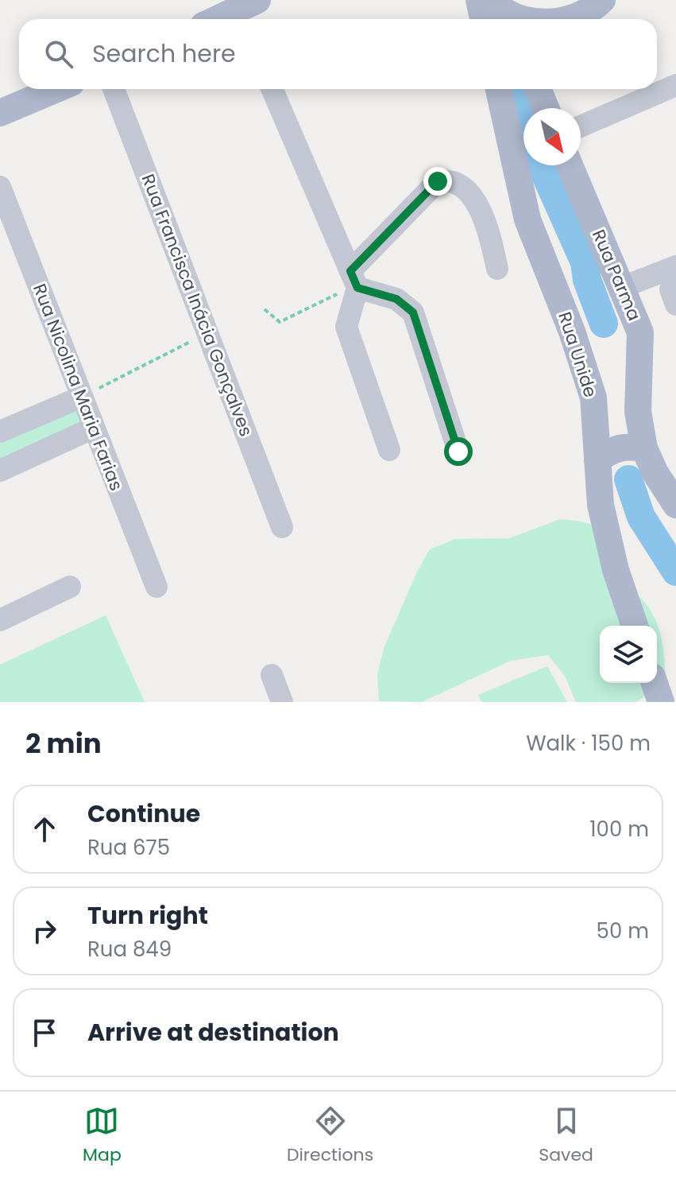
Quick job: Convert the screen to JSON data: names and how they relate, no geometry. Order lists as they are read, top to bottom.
{
  "streets": {
    "main road": ["Rua Parma", "Rua Unide"],
    "street": ["Rua Francisca Inácia Gonçalves", "Rua Nicolina Maria Farias"]
  },
  "north": "bottom right",
  "page": {
    "search": "Search here",
    "heading": ["2 min", "Walk · 150 m"],
    "list": [
      ["Continue", "Rua 675", "100 m"],
      ["Turn right", "Rua 849", "50 m"],
      "Arrive at destination"
    ],
    "nav": ["Map", "Directions", "Saved"]
  }
}
